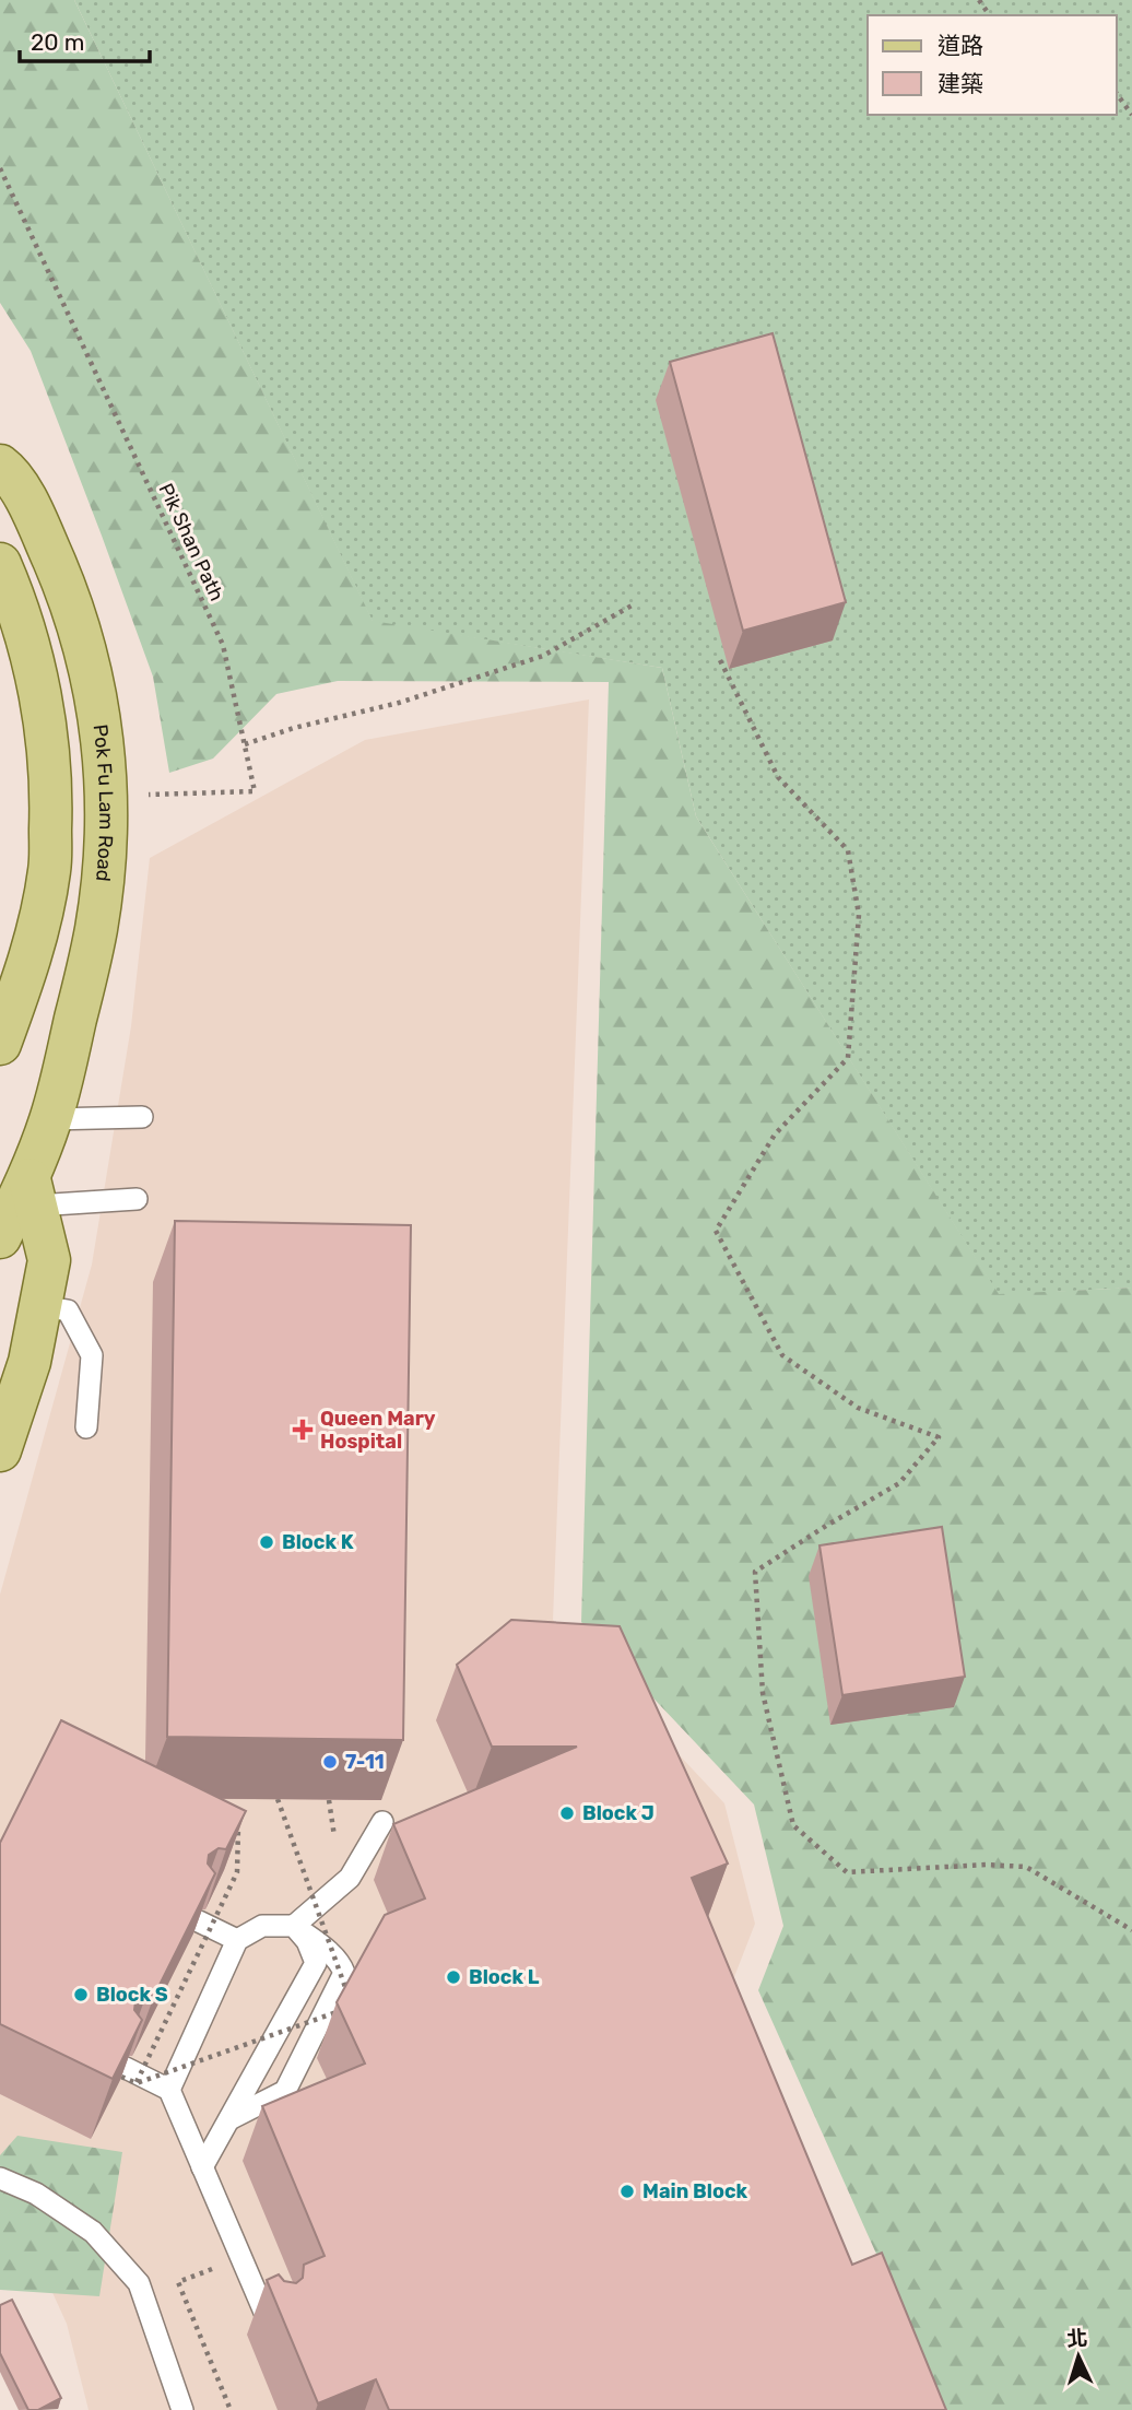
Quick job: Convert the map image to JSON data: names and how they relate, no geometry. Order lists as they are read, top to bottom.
{
  "streets": {
    "main road": ["Pok Fu Lam Road"],
    "path": ["Pik Shan Path"]
  },
  "places": {
    "health": ["Queen Mary Hospital"],
    "other": [
      "Block K",
      "7-11",
      "Block J",
      "Block L",
      "Block S",
      "Main Block"
    ]
  },
  "legend": ["道路", "建築"],
  "scale_bar": "20 m",
  "north": "top"
}
